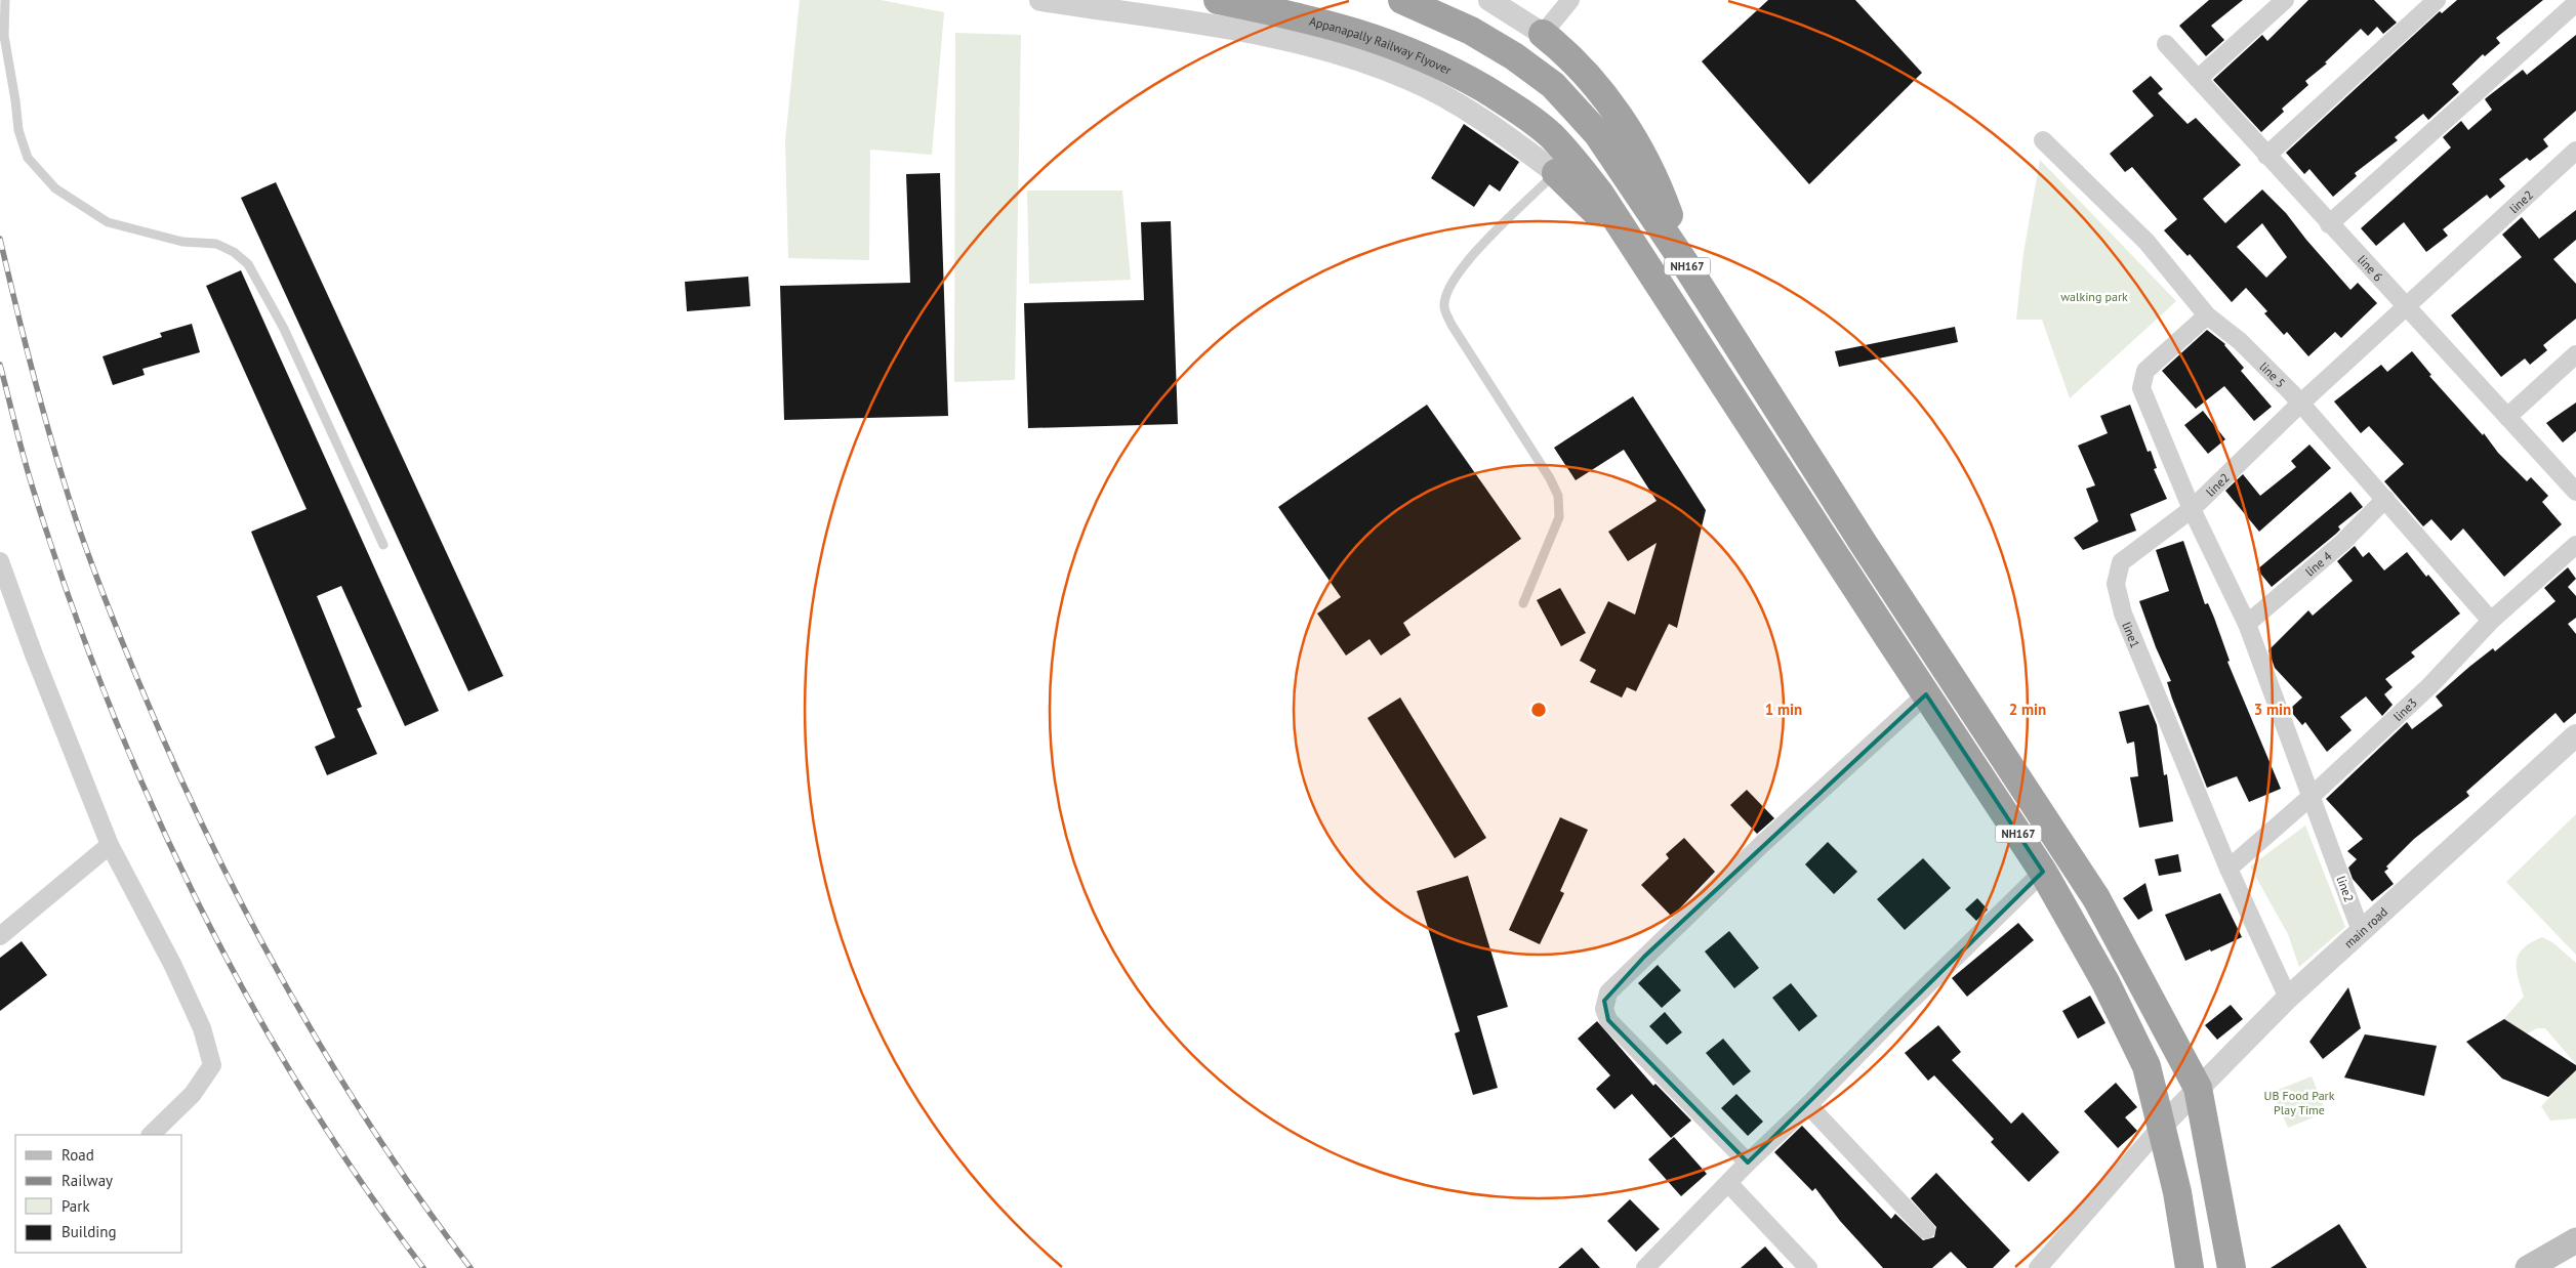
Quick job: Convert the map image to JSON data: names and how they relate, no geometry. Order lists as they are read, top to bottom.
{
  "streets": {
    "highway": ["Appanapally Railway Flyover", "NH167"],
    "street": [
      "line2",
      "line 6",
      "line 5",
      "line 4",
      "line1",
      "line3",
      "main road"
    ]
  },
  "crossings": [
    ["Appanapally Railway Flyover", "NH167"],
    ["line2", "line 6"],
    ["line2", "line 5"],
    ["line2", "line 4"],
    ["line2", "line1"],
    ["line2", "line3"],
    ["line2", "main road"],
    ["NH167", "main road"],
    ["line 5", "line 4"],
    ["line 5", "line3"],
    ["line1", "line3"],
    ["line1", "main road"]
  ],
  "parks": ["walking park", "UB Food Park Play Time"],
  "legend": [
    "Road",
    "Railway",
    "Park",
    "Building"
  ],
  "rings": ["1 min", "2 min", "3 min"]
}
